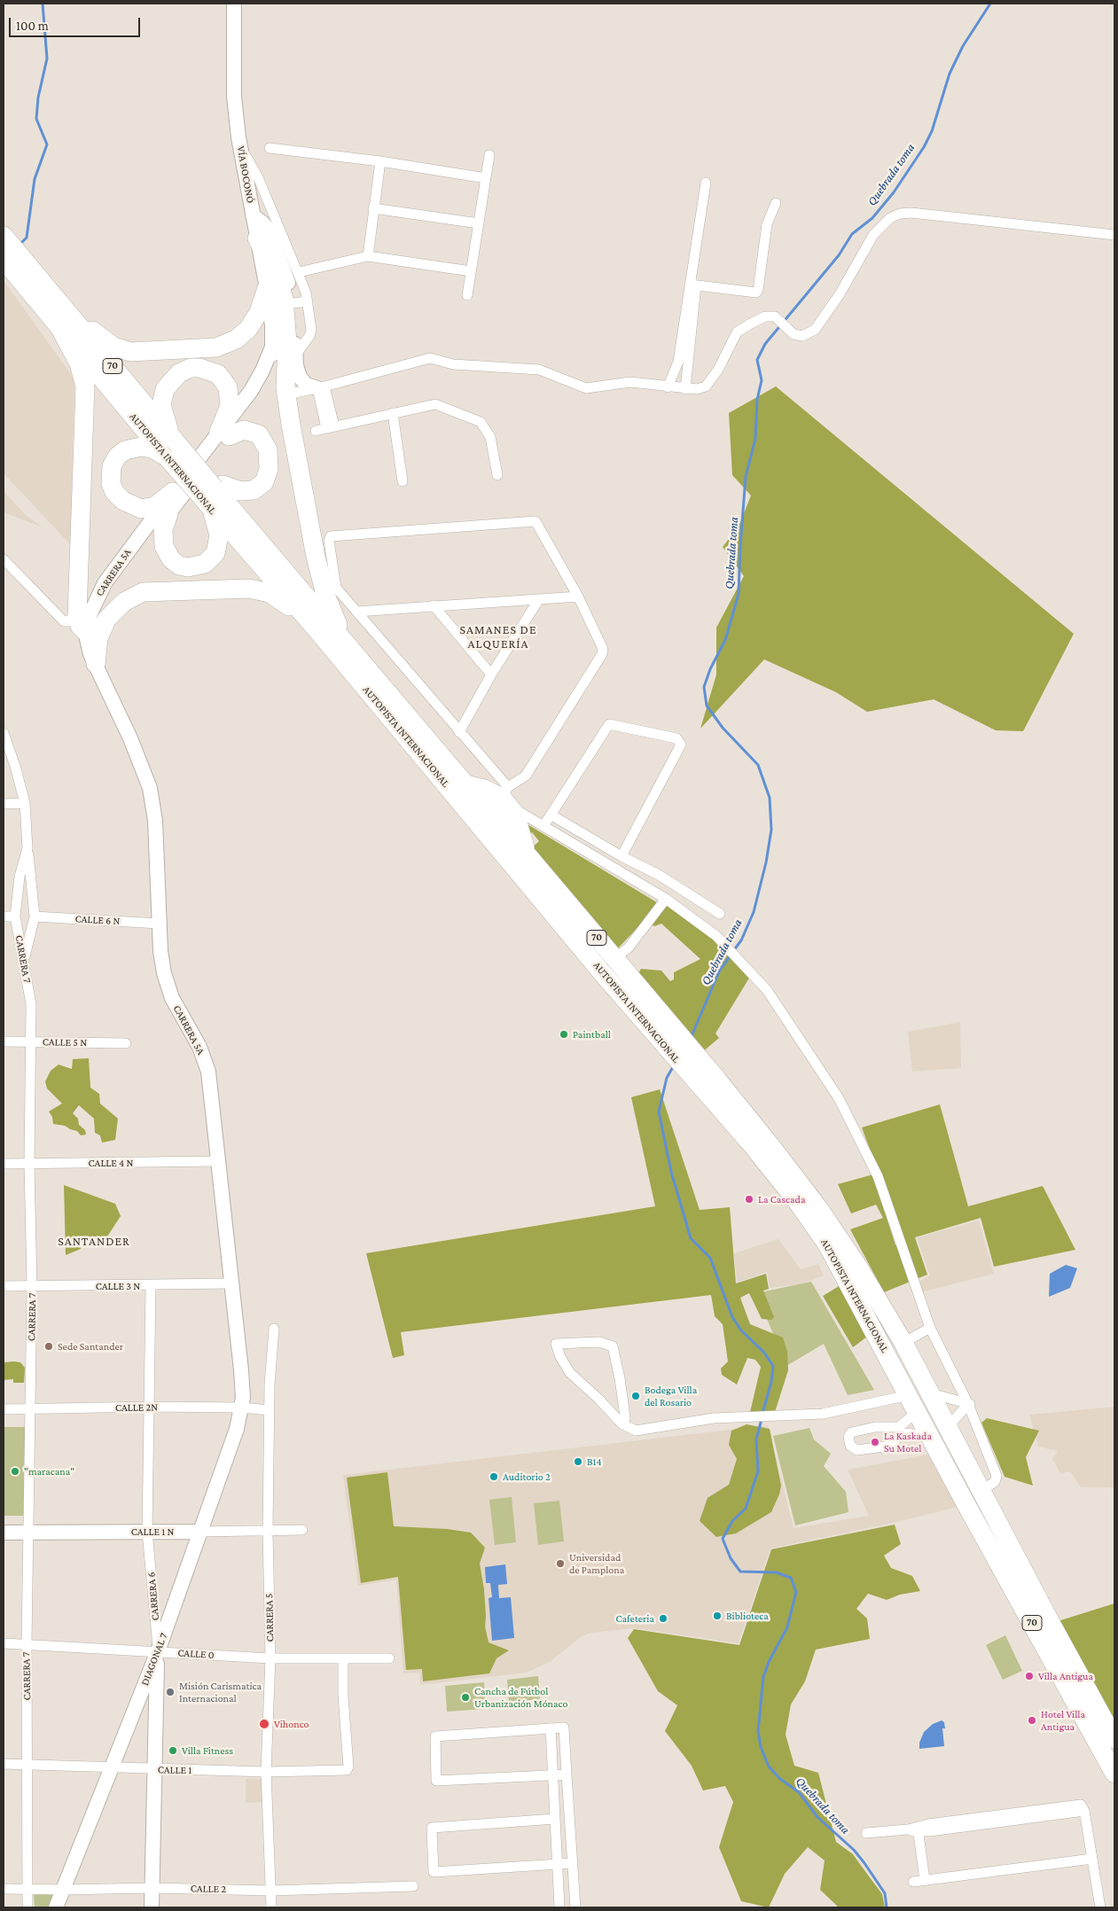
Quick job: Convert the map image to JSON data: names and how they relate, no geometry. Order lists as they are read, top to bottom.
{
  "streets": {
    "highway": ["70", "AUTOPISTA INTERNACIONAL"],
    "street": [
      "VÍA BOCONÓ",
      "CARRERA 5A",
      "CALLE 6 N",
      "CARRERA 7",
      "CALLE 5 N",
      "CALLE 4 N",
      "CALLE 3 N",
      "CALLE 2N",
      "CALLE 1 N",
      "CARRERA 6",
      "CARRERA 5",
      "CALLE 0",
      "DIAGONAL 7",
      "CALLE 1",
      "CALLE 2"
    ]
  },
  "crossings": [
    ["VÍA BOCONÓ", "CARRERA 5A"],
    ["CARRERA 5A", "CALLE 6 N"],
    ["CARRERA 5A", "CALLE 4 N"],
    ["CARRERA 5A", "CALLE 3 N"],
    ["CARRERA 5A", "CALLE 2N"],
    ["CARRERA 5A", "DIAGONAL 7"],
    ["CARRERA 7", "CALLE 5 N"],
    ["CARRERA 7", "CALLE 4 N"],
    ["CARRERA 7", "CALLE 3 N"],
    ["CARRERA 7", "CALLE 2N"],
    ["CARRERA 7", "CALLE 1 N"],
    ["CARRERA 7", "CALLE 0"],
    ["CARRERA 7", "CALLE 1"],
    ["CARRERA 7", "CALLE 2"],
    ["CALLE 3 N", "CARRERA 6"],
    ["CALLE 2N", "CARRERA 6"],
    ["CALLE 2N", "CARRERA 5"],
    ["CALLE 2N", "DIAGONAL 7"],
    ["CALLE 1 N", "CARRERA 6"],
    ["CALLE 1 N", "CARRERA 5"],
    ["CALLE 1 N", "DIAGONAL 7"],
    ["CARRERA 6", "CALLE 0"],
    ["CARRERA 6", "DIAGONAL 7"],
    ["CARRERA 6", "CALLE 1"],
    ["CARRERA 6", "CALLE 2"],
    ["CARRERA 5", "CALLE 0"],
    ["CARRERA 5", "CALLE 1"],
    ["CARRERA 5", "CALLE 2"],
    ["CALLE 0", "DIAGONAL 7"],
    ["CALLE 0", "CALLE 1"],
    ["DIAGONAL 7", "CALLE 1"],
    ["DIAGONAL 7", "CALLE 2"]
  ],
  "districts": ["SAMANES DE ALQUERÍA", "SANTANDER"],
  "water": ["Quebrada toma"],
  "places": [
    "Paintball",
    "La Cascada",
    "Sede Santander",
    "Bodega Villa del Rosario",
    "La Kaskada Su Motel",
    "B14",
    "\"maracana\"",
    "Auditorio 2",
    "Universidad de Pamplona",
    "Biblioteca",
    "Cafeteria",
    "Villa Antigua",
    "Misión Carismatica Internacional",
    "Cancha de Fútbol Urbanización Mónaco",
    "Hotel Villa Antigua",
    "Vihonco",
    "Villa Fitness"
  ],
  "scale_bar": "100 m"
}
